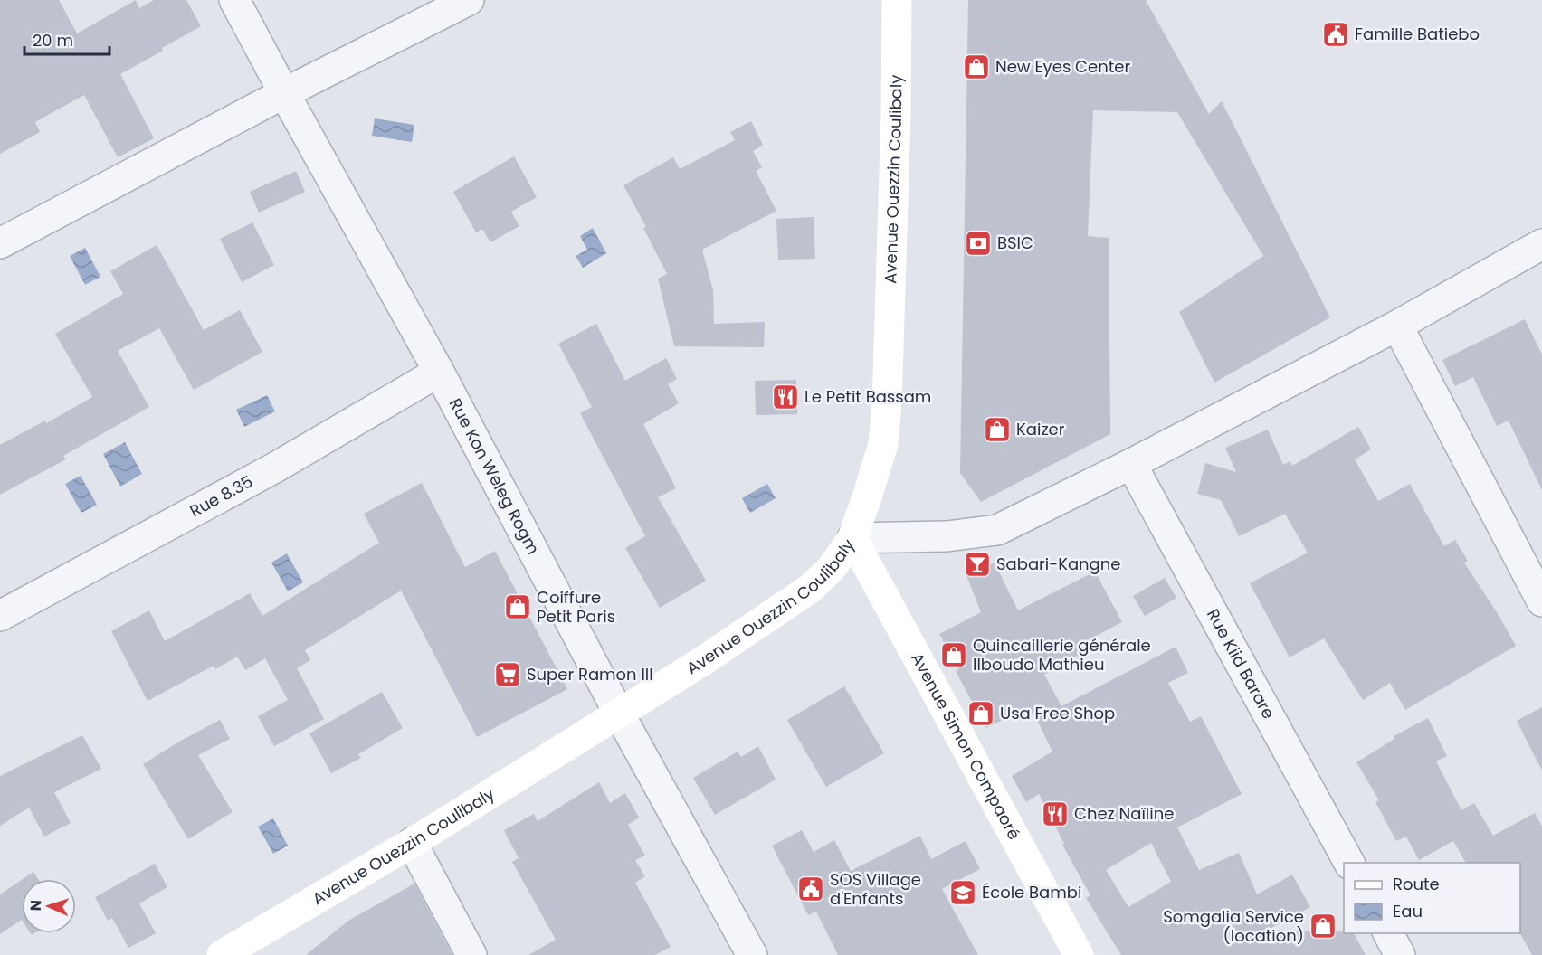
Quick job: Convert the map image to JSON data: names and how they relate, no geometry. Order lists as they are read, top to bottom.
{
  "streets": {
    "main road": ["Avenue Ouezzin Coulibaly", "Avenue Simon Compaoré"],
    "street": ["Rue Kon Weleg Rogm", "Rue 8.35", "Rue Kiid Barare"]
  },
  "crossings": [
    ["Avenue Ouezzin Coulibaly", "Rue Kon Weleg Rogm"],
    ["Avenue Ouezzin Coulibaly", "Avenue Simon Compaoré"],
    ["Rue Kon Weleg Rogm", "Rue 8.35"]
  ],
  "places": {
    "public building": ["Famille Batiebo", "SOS Village d'Enfants"],
    "shop": [
      "New Eyes Center",
      "Kaizer",
      "Coiffure Petit Paris",
      "Quincaillerie générale Ilboudo Mathieu",
      "Usa Free Shop",
      "Somgalia Service (location)"
    ],
    "bank": ["BSIC"],
    "restaurant": ["Le Petit Bassam", "Chez Naïline"],
    "bar": ["Sabari-Kangne"],
    "supermarket": ["Super Ramon III"],
    "school or university": ["École Bambi"]
  },
  "legend": ["Route", "Eau"],
  "scale_bar": "20 m",
  "north": "left"
}
